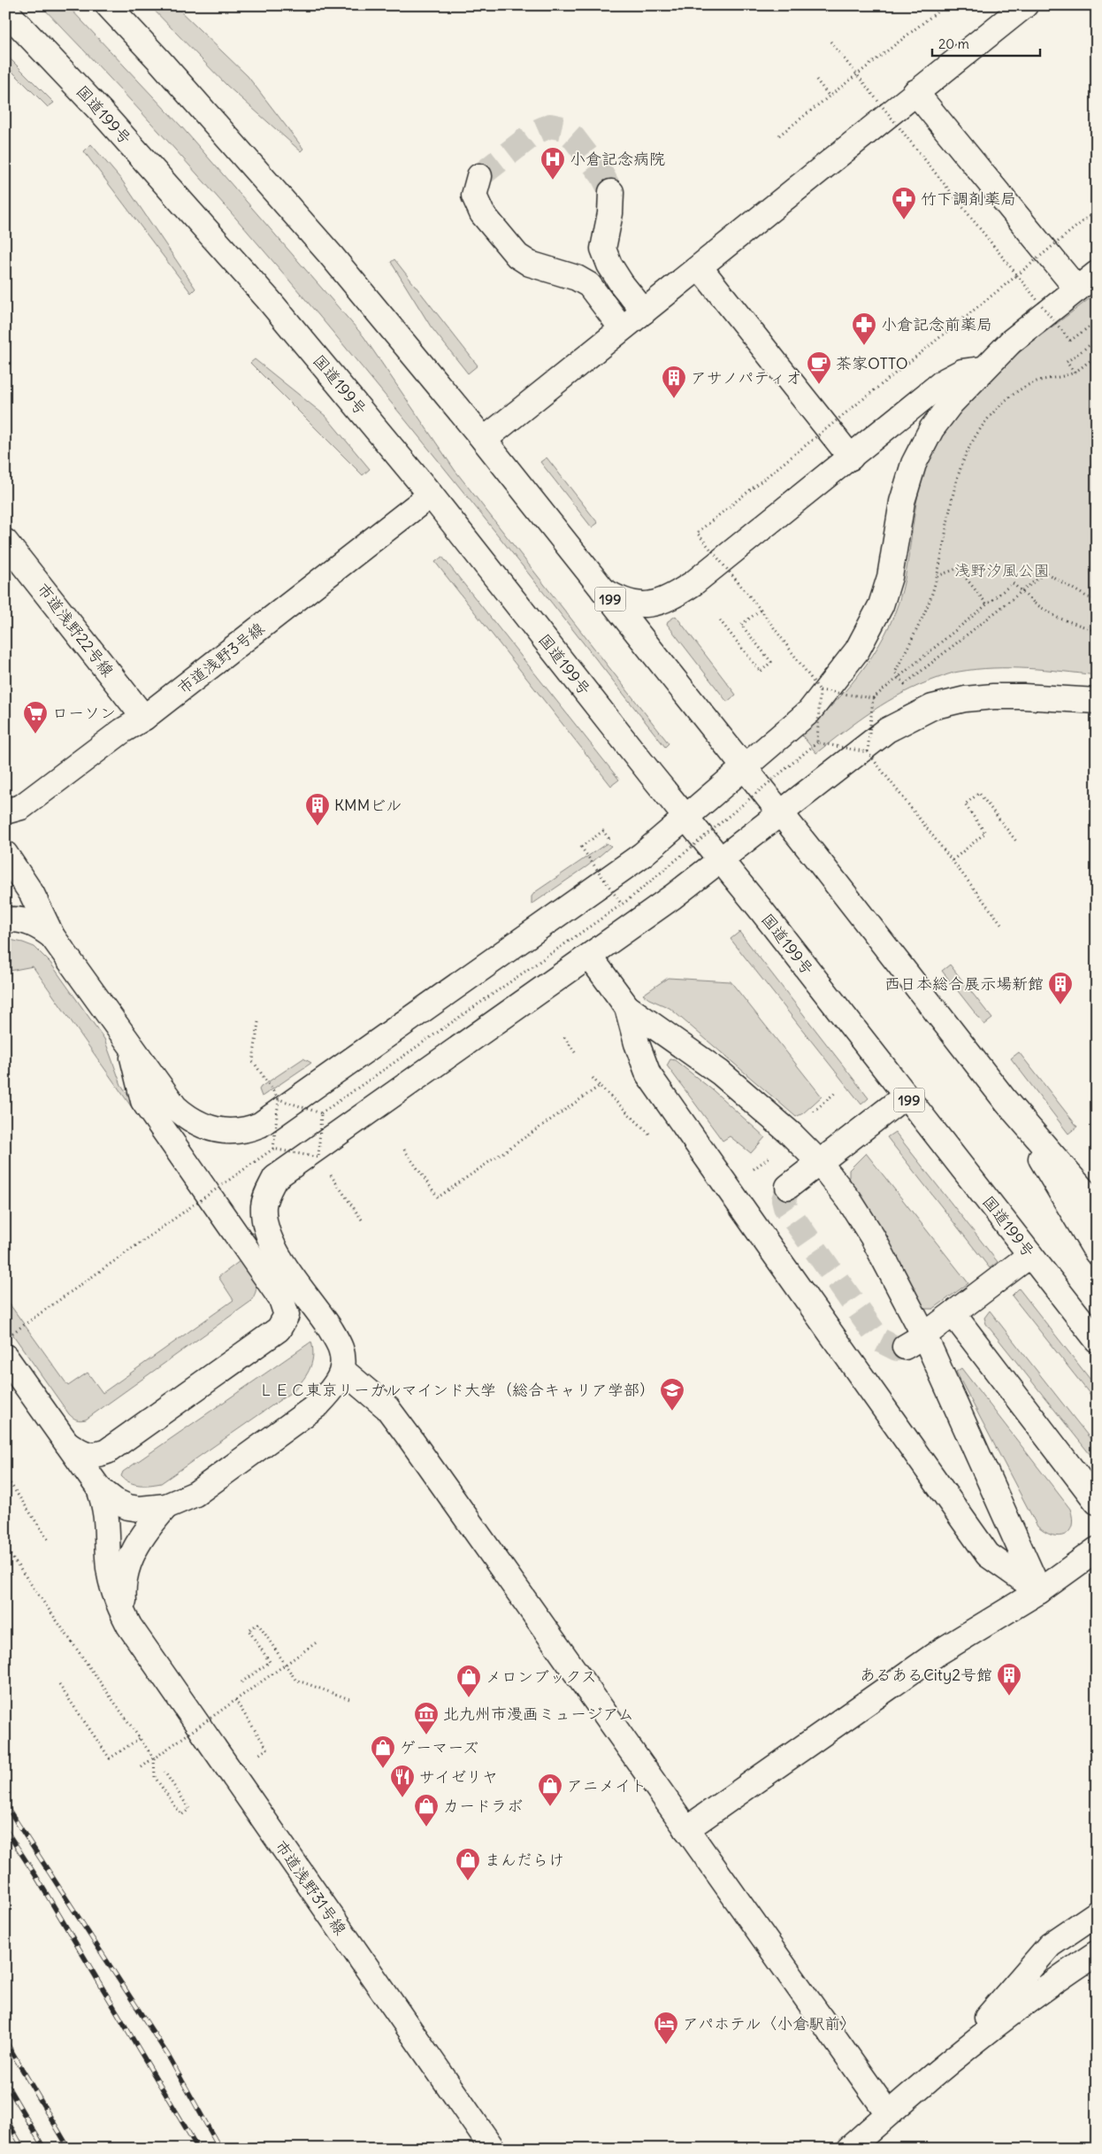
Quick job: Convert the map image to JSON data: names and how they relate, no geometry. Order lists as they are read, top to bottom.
{
  "streets": {
    "main road": [
      "国道199号",
      "199",
      "市道浅野22号線",
      "市道浅野3号線",
      "市道浅野31号線"
    ]
  },
  "crossings": [
    ["国道199号", "市道浅野3号線"],
    ["市道浅野22号線", "市道浅野3号線"]
  ],
  "parks": ["浅野汐風公園"],
  "places": {
    "hospital": ["小倉記念病院"],
    "pharmacy": ["竹下調剤薬局", "小倉記念前薬局"],
    "cafe": ["茶家OTTO"],
    "building": [
      "アサノパティオ",
      "KMMビル",
      "西日本総合展示場新館",
      "あるあるCity2号館"
    ],
    "supermarket": ["ローソン"],
    "school or university": ["ＬＥＣ東京リーガルマインド大学（総合キャリア学部）"],
    "shop": [
      "メロンブックス",
      "ゲーマーズ",
      "アニメイト",
      "カードラボ",
      "まんだらけ"
    ],
    "museum": ["北九州市漫画ミュージアム"],
    "restaurant": ["サイゼリヤ"],
    "hotel": ["アパホテル〈小倉駅前〉"]
  },
  "scale_bar": "20 m"
}
